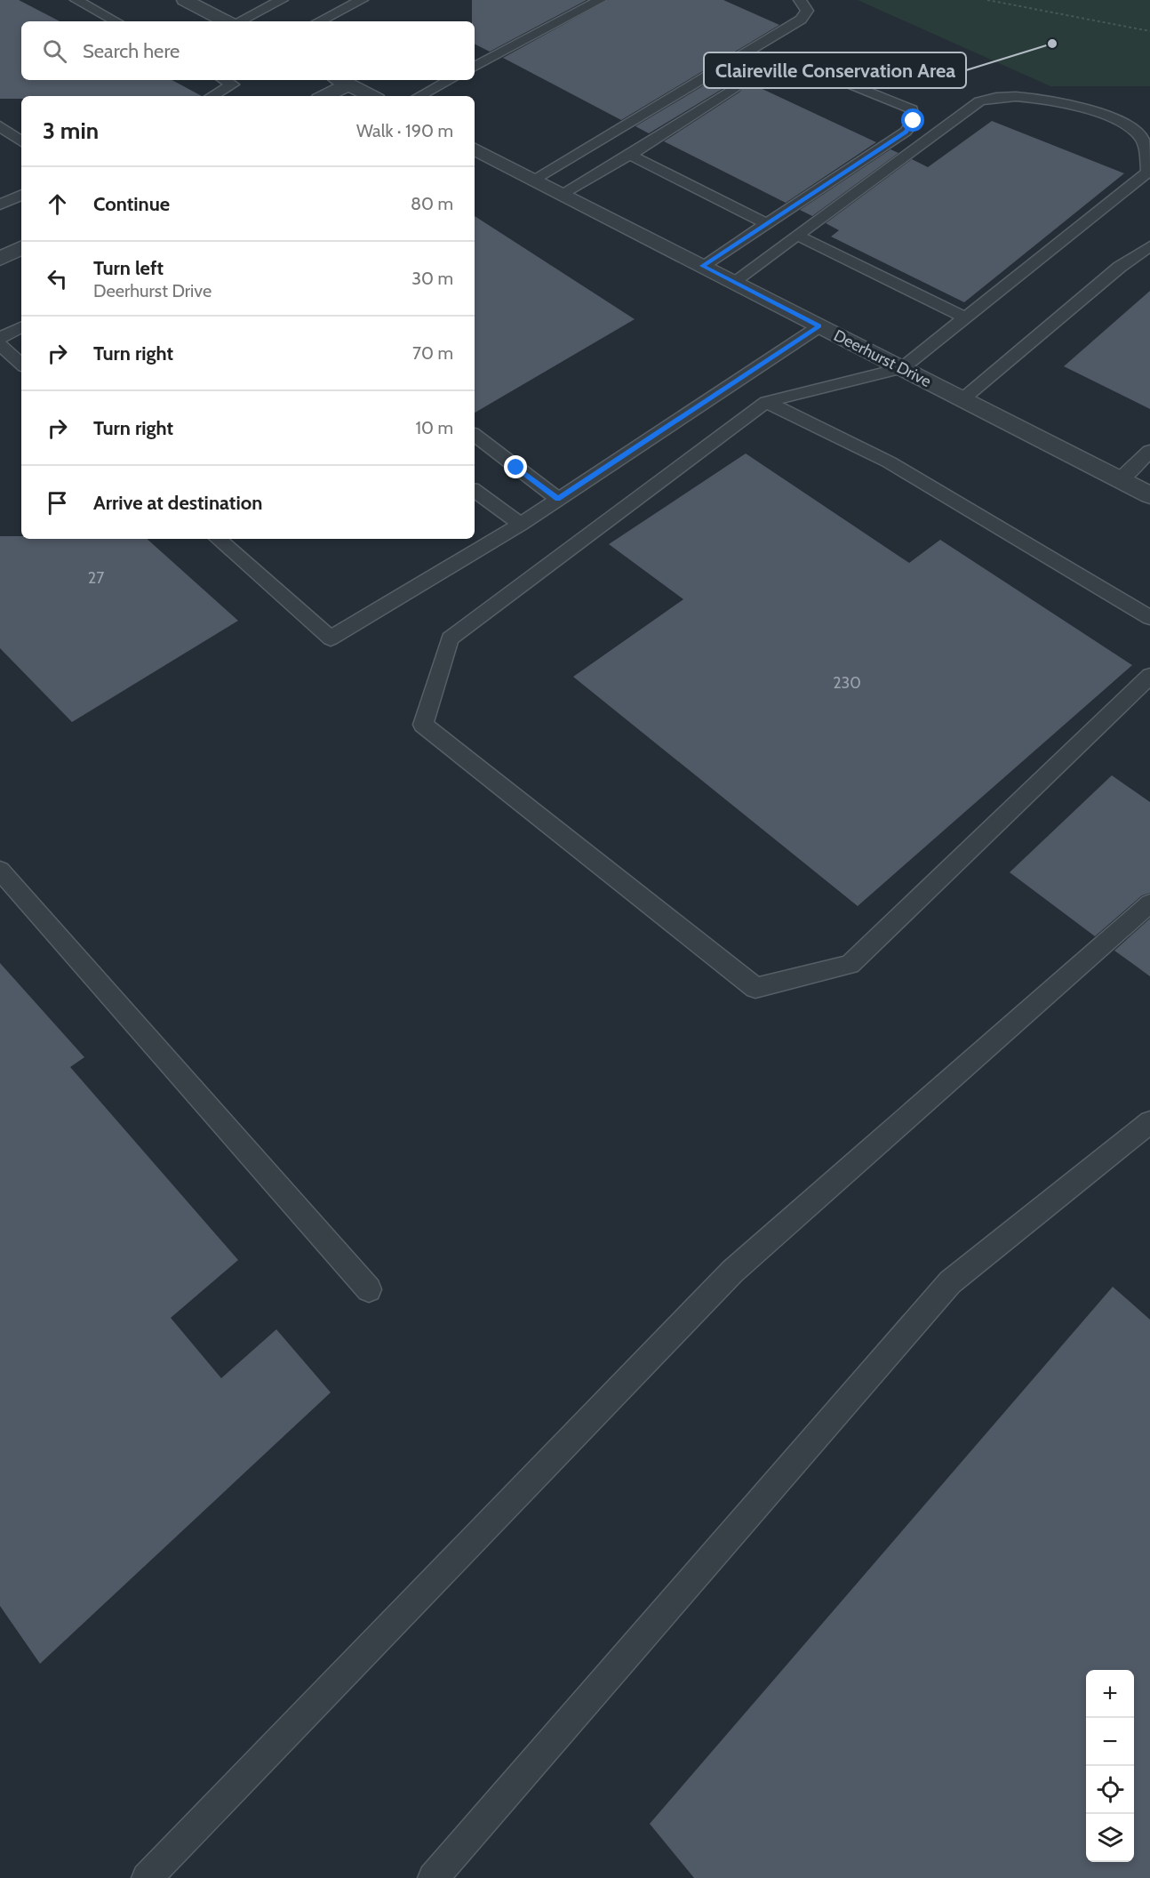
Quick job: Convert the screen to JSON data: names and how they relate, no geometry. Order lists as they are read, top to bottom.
{
  "streets": {
    "street": ["Deerhurst Drive"]
  },
  "places": ["Claireville Conservation Area"],
  "house_numbers": ["27", "230"],
  "page": {
    "search": "Search here",
    "heading": ["3 min", "Walk · 190 m"],
    "list": [
      ["Continue", "80 m"],
      ["Turn left", "Deerhurst Drive", "30 m"],
      ["Turn right", "70 m"],
      ["Turn right", "10 m"],
      "Arrive at destination"
    ],
    "map_buttons": ["+", "−"]
  }
}
